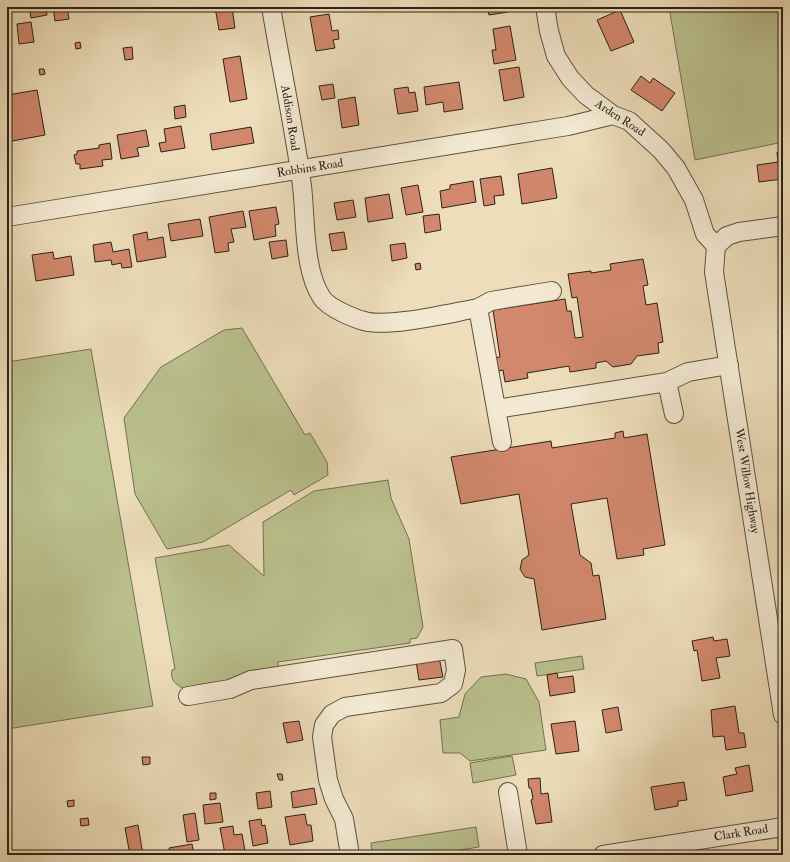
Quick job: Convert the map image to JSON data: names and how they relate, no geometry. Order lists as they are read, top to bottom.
{
  "streets": {
    "street": [
      "Addison Road",
      "Arden Road",
      "Robbins Road",
      "West Willow Highway",
      "Clark Road"
    ]
  },
  "crossings": [
    ["Addison Road", "Robbins Road"],
    ["Arden Road", "Robbins Road"],
    ["Arden Road", "West Willow Highway"]
  ]
}
